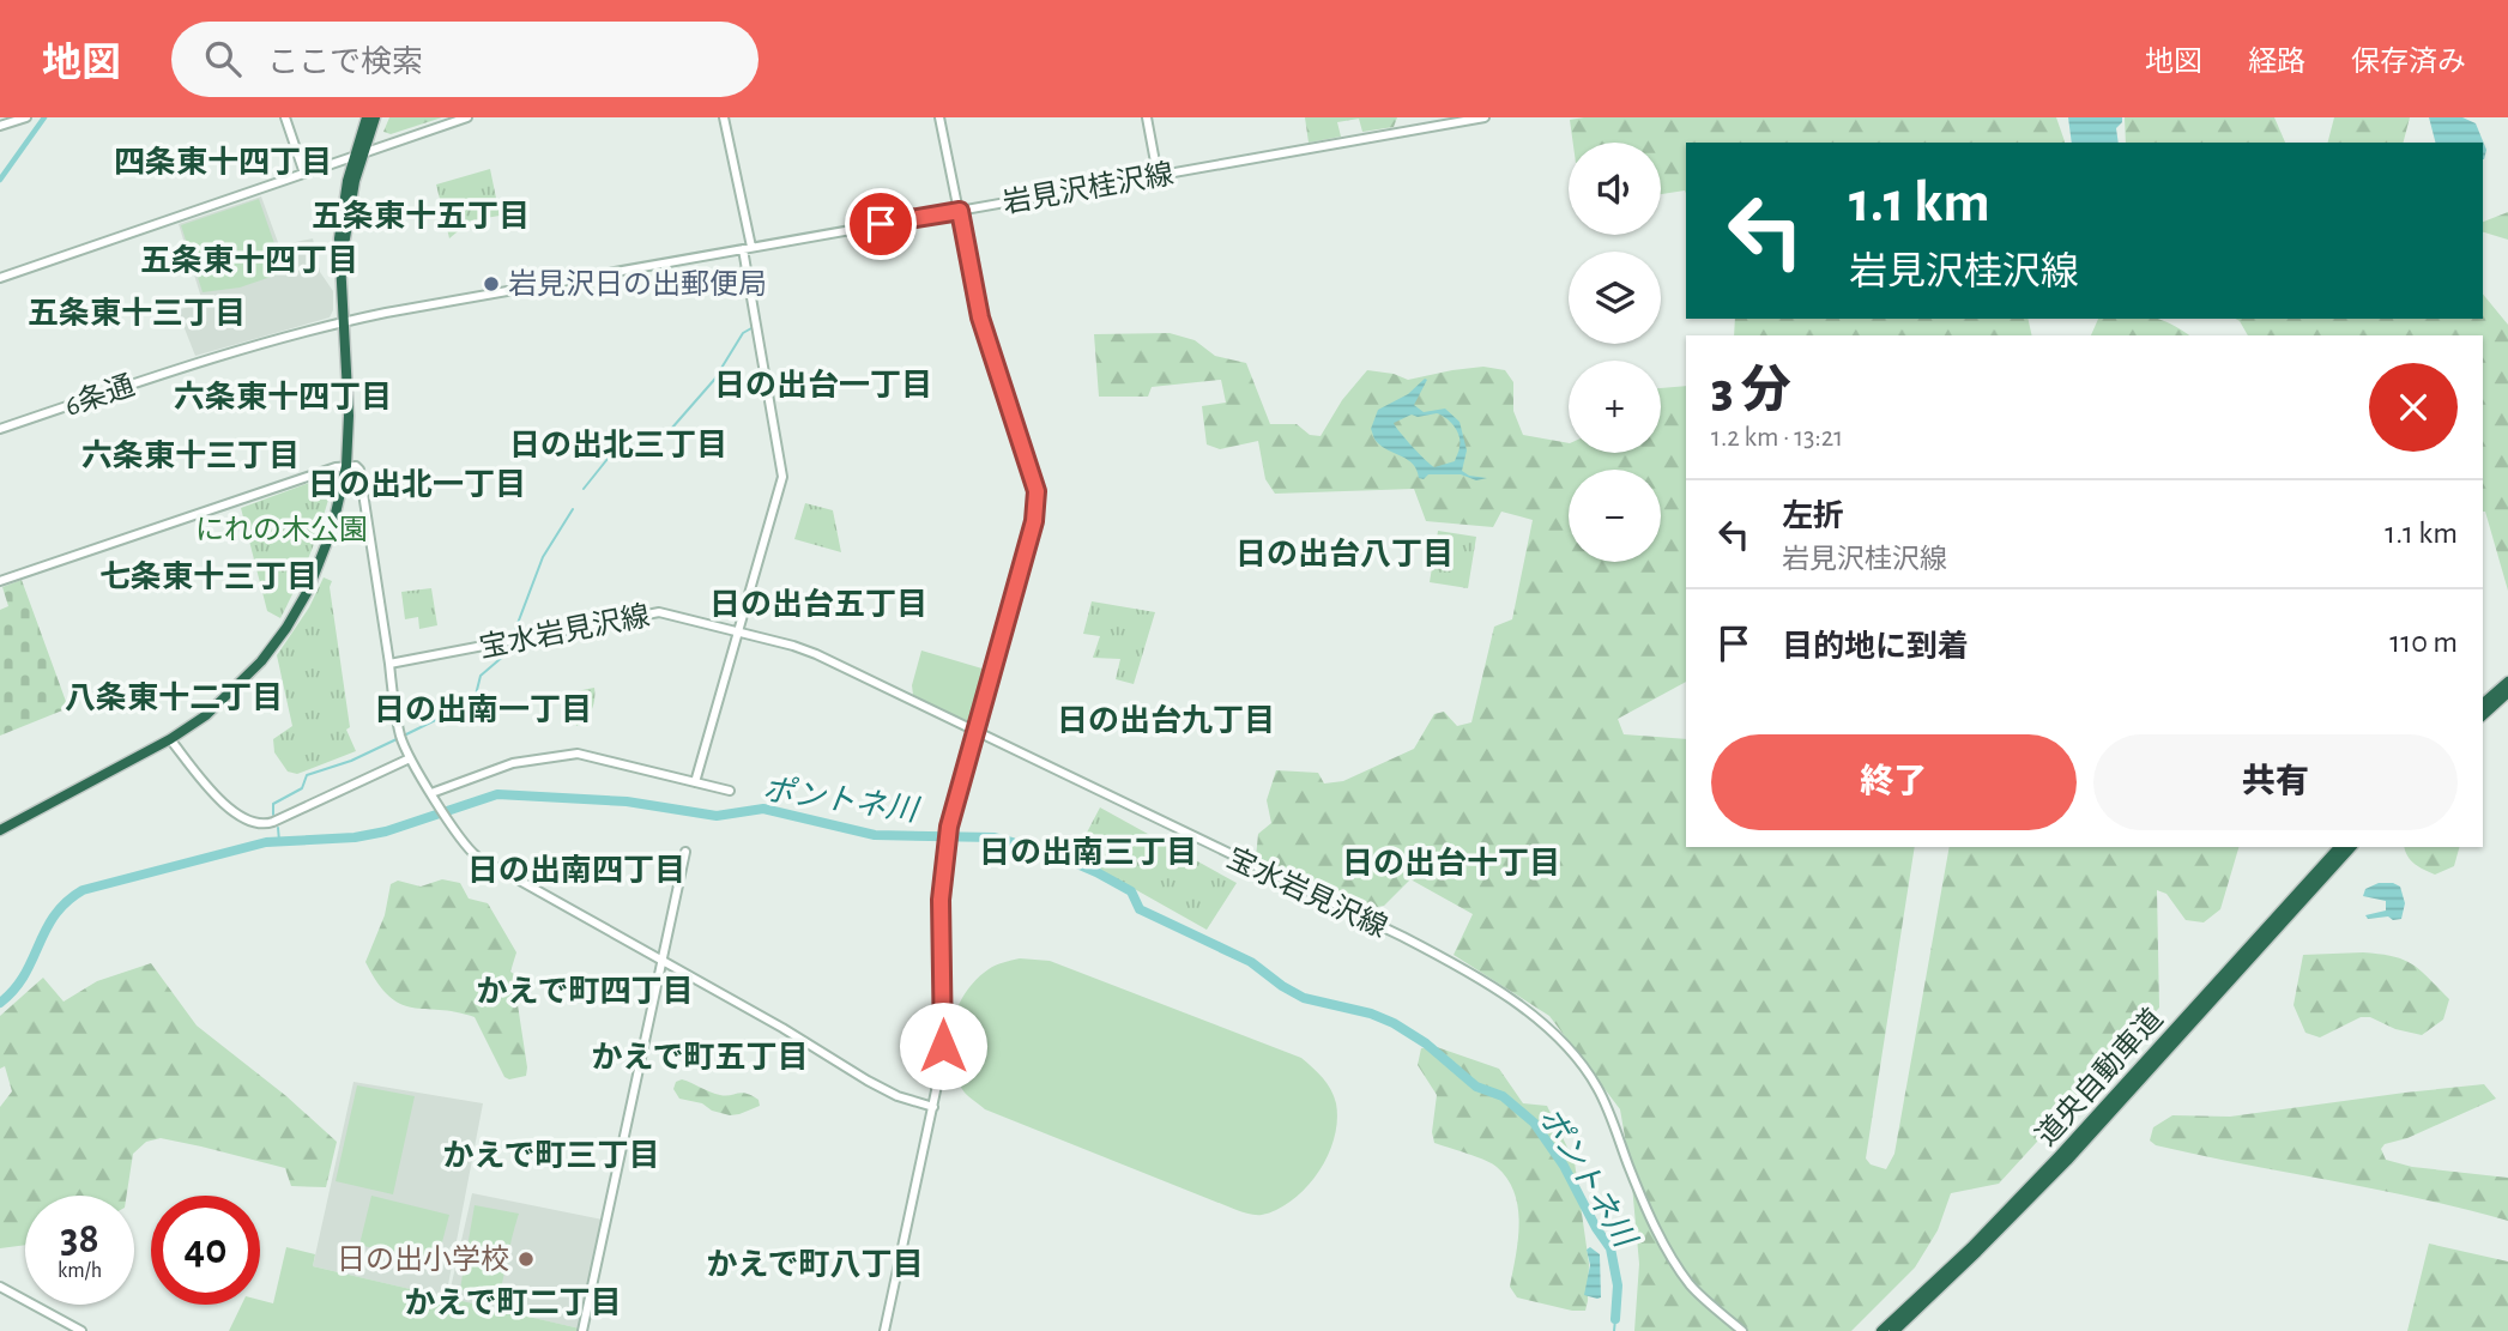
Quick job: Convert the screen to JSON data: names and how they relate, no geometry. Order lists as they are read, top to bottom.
{
  "streets": {
    "highway": ["道央自動車道"],
    "street": ["岩見沢桂沢線", "6条通", "宝水岩見沢線"]
  },
  "crossings": [
    ["岩見沢桂沢線", "6条通"]
  ],
  "districts": [
    "四条東十四丁目",
    "五条東十五丁目",
    "五条東十四丁目",
    "五条東十三丁目",
    "日の出台一丁目",
    "六条東十四丁目",
    "日の出北三丁目",
    "六条東十三丁目",
    "日の出北一丁目",
    "日の出台八丁目",
    "七条東十三丁目",
    "日の出台五丁目",
    "八条東十二丁目",
    "日の出南一丁目",
    "日の出台九丁目",
    "日の出南三丁目",
    "日の出台十丁目",
    "日の出南四丁目",
    "かえで町四丁目",
    "かえで町五丁目",
    "かえで町三丁目",
    "かえで町八丁目",
    "かえで町二丁目"
  ],
  "water": ["ポントネ川"],
  "parks": ["にれの木公園"],
  "places": ["岩見沢日の出郵便局", "日の出小学校"],
  "page": {
    "header": "地図",
    "search": "ここで検索",
    "nav": ["地図", "経路", "保存済み"],
    "map_buttons": ["+", "−"],
    "turn": ["1.1 km", "岩見沢桂沢線"],
    "heading": ["3 分", "1.2 km · 13:21"],
    "list": [
      {
        "name": "左折",
        "note": "岩見沢桂沢線",
        "value": "1.1 km"
      },
      {
        "name": "目的地に到着",
        "value": "110 m"
      }
    ],
    "buttons": ["終了", "共有"],
    "speed": "38 km/h",
    "limit": "40"
  }
}
